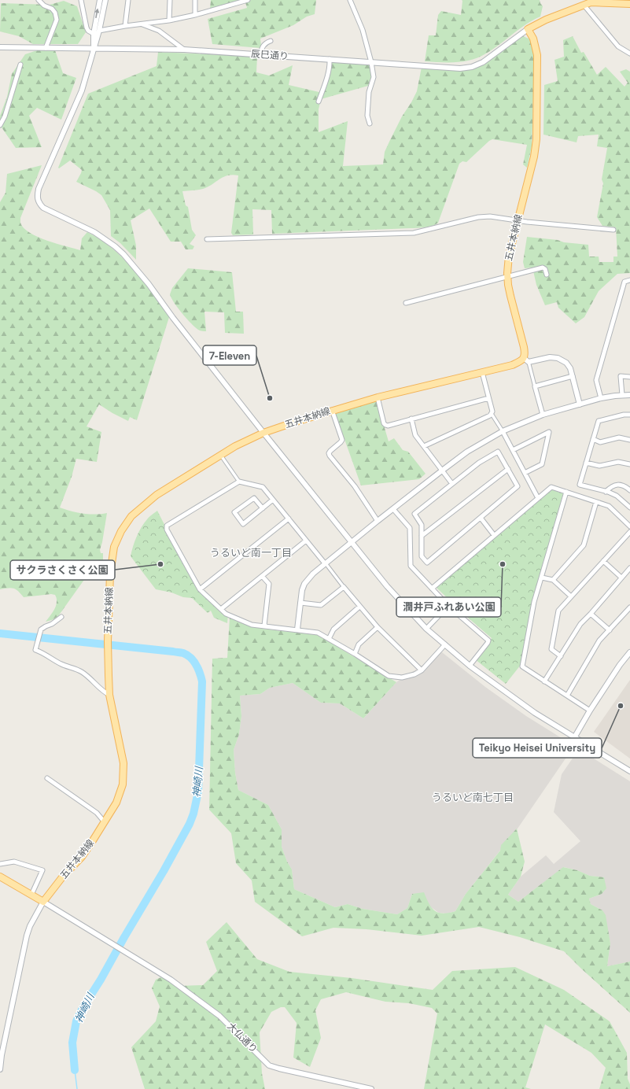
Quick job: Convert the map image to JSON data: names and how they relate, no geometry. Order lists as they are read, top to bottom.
{
  "streets": {
    "main road": ["五井本納線"],
    "street": ["辰巳通り", "大仏通り"]
  },
  "crossings": [
    ["辰巳通り", "五井本納線"],
    ["五井本納線", "大仏通り"]
  ],
  "districts": ["うるいど南一丁目", "うるいど南七丁目"],
  "water": ["神崎川"],
  "places": [
    "7-Eleven",
    "サクラさくさく公園",
    "潤井戸ふれあい公園",
    "Teikyo Heisei University"
  ]
}
